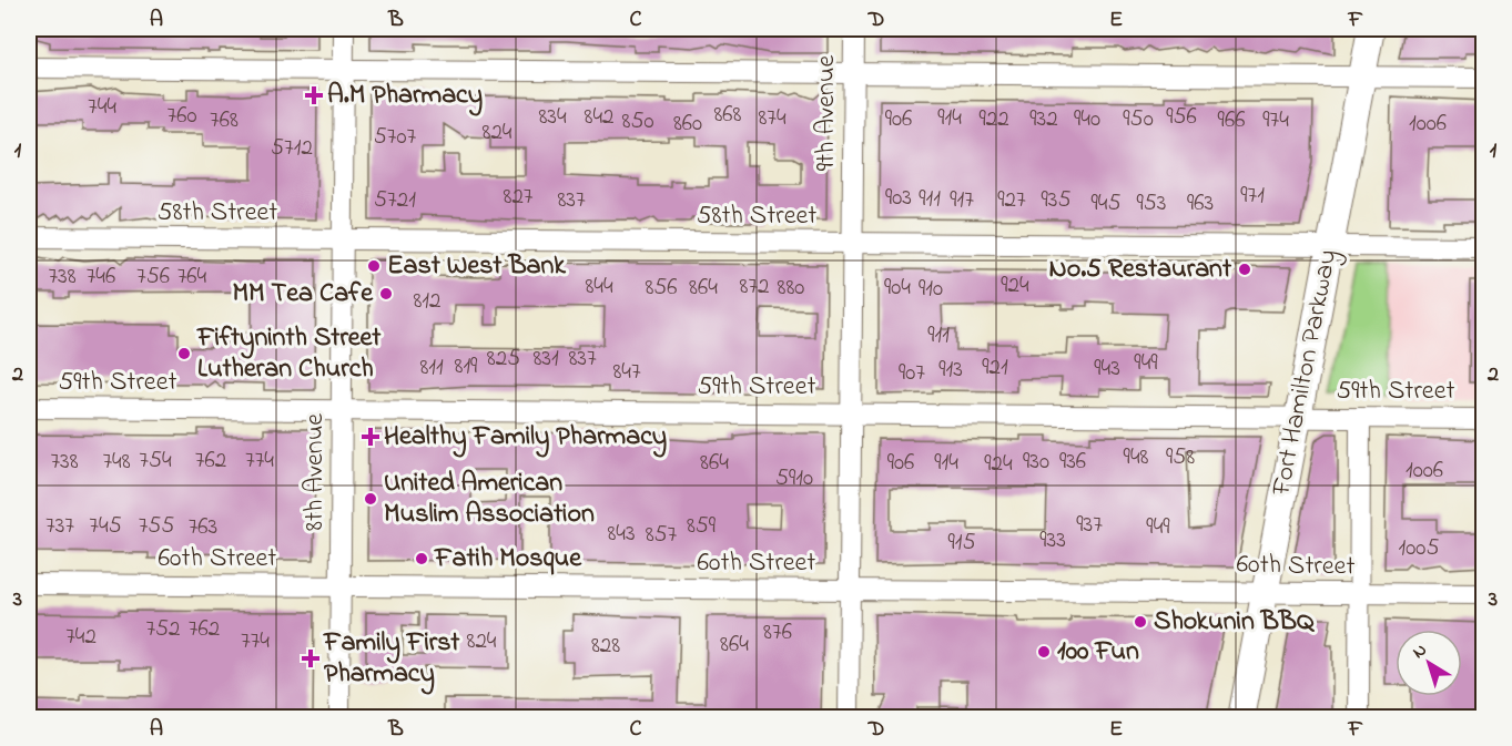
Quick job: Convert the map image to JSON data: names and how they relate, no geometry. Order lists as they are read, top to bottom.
{
  "streets": {
    "main road": ["Fort Hamilton Parkway"],
    "street": [
      "9th Avenue",
      "58th Street",
      "59th Street",
      "8th Avenue",
      "60th Street"
    ]
  },
  "crossings": [
    ["9th Avenue", "58th Street"],
    ["9th Avenue", "59th Street"],
    ["9th Avenue", "60th Street"],
    ["58th Street", "Fort Hamilton Parkway"],
    ["58th Street", "8th Avenue"],
    ["Fort Hamilton Parkway", "59th Street"],
    ["Fort Hamilton Parkway", "60th Street"],
    ["59th Street", "8th Avenue"],
    ["8th Avenue", "60th Street"]
  ],
  "places": {
    "health": ["A.M Pharmacy", "Healthy Family Pharmacy", "Family First Pharmacy"],
    "other": [
      "East West Bank",
      "No.5 Restaurant",
      "MM Tea Cafe",
      "Fiftyninth Street Lutheran Church",
      "United American Muslim Association",
      "Fatih Mosque",
      "Shokunin BBQ",
      "100 Fun"
    ]
  },
  "house_numbers": [
    "744",
    "868",
    "760",
    "834",
    "842",
    "956",
    "874",
    "914",
    "906",
    "922",
    "932",
    "940",
    "950",
    "768",
    "966",
    "974",
    "850",
    "860",
    "1006",
    "824",
    "5707",
    "5712",
    "971",
    "827",
    "903",
    "911",
    "5721",
    "837",
    "917",
    "927",
    "935",
    "945",
    "953",
    "963",
    "738",
    "746",
    "756",
    "764",
    "924",
    "844",
    "872",
    "856",
    "864",
    "880",
    "904",
    "910",
    "812",
    "911",
    "825",
    "831",
    "837",
    "949",
    "819",
    "811",
    "921",
    "943",
    "913",
    "847",
    "907",
    "948",
    "958",
    "754",
    "762",
    "774",
    "738",
    "748",
    "930",
    "936",
    "864",
    "906",
    "914",
    "924",
    "1006",
    "5910",
    "937",
    "737",
    "745",
    "755",
    "859",
    "763",
    "949",
    "843",
    "857",
    "933",
    "915",
    "1005",
    "752",
    "762",
    "876",
    "742",
    "774",
    "824",
    "864",
    "828"
  ],
  "north": "top left",
  "grid": {
    "columns": [
      "A",
      "B",
      "C",
      "D",
      "E",
      "F"
    ],
    "rows": ["1", "2", "3"]
  }
}
